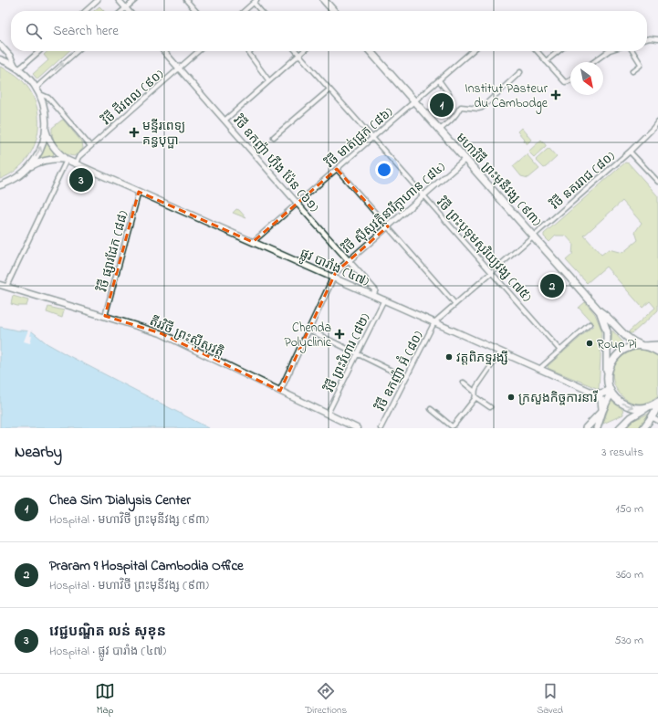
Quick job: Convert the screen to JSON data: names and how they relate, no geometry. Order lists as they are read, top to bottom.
{
  "streets": {
    "main road": ["មហាវិថី ព្រះមុនីវង្ស (៩៣)", "ផ្លូវ បារាំង (៤៧)", "តីរវិថី ព្រះស៊ីសុវត្តិ"],
    "street": [
      "វិថី ជីវពល (៩០)",
      "វិថី មាត់ជ្រូក (៨៦)",
      "វិថី ឧកញ៉ា ហ៊ីង ប៉ែន (៦១)",
      "វិថី នគររាជ (៨០)",
      "វិថី ស៊ីសុវត្ថិនារីក្លាហាន (៨៤)",
      "វិថី ព្រះបុទុមសុរិយ្យវង្ស (៧៥)",
      "វិថី ផ្សារដែក (៨៨)",
      "វិថី ព្រះវិហារ (៨២)",
      "វិថី ឧកញ៉ា អ៊ំ (៨០)"
    ]
  },
  "crossings": [
    ["វិថី ជីវពល (៩០)", "វិថី ឧកញ៉ា ហ៊ីង ប៉ែន (៦១)"],
    ["វិថី ជីវពល (៩០)", "ផ្លូវ បារាំង (៤៧)"],
    ["វិថី មាត់ជ្រូក (៨៦)", "វិថី ឧកញ៉ា ហ៊ីង ប៉ែន (៦១)"],
    ["វិថី មាត់ជ្រូក (៨៦)", "មហាវិថី ព្រះមុនីវង្ស (៩៣)"],
    ["វិថី មាត់ជ្រូក (៨៦)", "វិថី ព្រះបុទុមសុរិយ្យវង្ស (៧៥)"],
    ["វិថី មាត់ជ្រូក (៨៦)", "ផ្លូវ បារាំង (៤៧)"],
    ["វិថី ឧកញ៉ា ហ៊ីង ប៉ែន (៦១)", "វិថី ស៊ីសុវត្ថិនារីក្លាហាន (៨៤)"],
    ["វិថី ឧកញ៉ា ហ៊ីង ប៉ែន (៦១)", "ផ្លូវ បារាំង (៤៧)"],
    ["មហាវិថី ព្រះមុនីវង្ស (៩៣)", "វិថី នគររាជ (៨០)"],
    ["មហាវិថី ព្រះមុនីវង្ស (៩៣)", "វិថី ស៊ីសុវត្ថិនារីក្លាហាន (៨៤)"],
    ["វិថី នគររាជ (៨០)", "វិថី ព្រះបុទុមសុរិយ្យវង្ស (៧៥)"],
    ["វិថី នគររាជ (៨០)", "ផ្លូវ បារាំង (៤៧)"],
    ["វិថី នគររាជ (៨០)", "វិថី ឧកញ៉ា អ៊ំ (៨០)"],
    ["វិថី ស៊ីសុវត្ថិនារីក្លាហាន (៨៤)", "វិថី ព្រះបុទុមសុរិយ្យវង្ស (៧៥)"],
    ["វិថី ស៊ីសុវត្ថិនារីក្លាហាន (៨៤)", "ផ្លូវ បារាំង (៤៧)"],
    ["វិថី ស៊ីសុវត្ថិនារីក្លាហាន (៨៤)", "តីរវិថី ព្រះស៊ីសុវត្តិ"],
    ["វិថី ផ្សារដែក (៨៨)", "ផ្លូវ បារាំង (៤៧)"],
    ["វិថី ផ្សារដែក (៨៨)", "តីរវិថី ព្រះស៊ីសុវត្តិ"],
    ["ផ្លូវ បារាំង (៤៧)", "វិថី ព្រះវិហារ (៨២)"],
    ["ផ្លូវ បារាំង (៤៧)", "វិថី ឧកញ៉ា អ៊ំ (៨០)"],
    ["តីរវិថី ព្រះស៊ីសុវត្តិ", "វិថី ព្រះវិហារ (៨២)"]
  ],
  "places": {
    "health": ["Institut Pasteur du Cambodge", "មន្ទីរពេទ្យ គន្ធបុប្ផា", "Chenda Polyclinic"],
    "other": ["Roup Pi", "វត្តពិភទ្ទរង្សី", "ក្រសួងកិច្ចការនារី"]
  },
  "north": "bottom right",
  "page": {
    "search": "Search here",
    "pins": ["1", "3", "2"],
    "heading": ["Nearby", "3 results"],
    "list": [
      {
        "mark": "1",
        "name": "Chea Sim Dialysis Center",
        "note": "Hospital · មហាវិថី ព្រះមុនីវង្ស (៩៣)",
        "value": "150 m"
      },
      {
        "mark": "2",
        "name": "Praram 9 Hospital Cambodia Office",
        "note": "Hospital · មហាវិថី ព្រះមុនីវង្ស (៩៣)",
        "value": "360 m"
      },
      {
        "mark": "3",
        "name": "វេជ្ជបណ្ឌិត លន់ សុខុន",
        "note": "Hospital · ផ្លូវ បារាំង (៤៧)",
        "value": "530 m"
      }
    ],
    "nav": ["Map", "Directions", "Saved"]
  }
}
